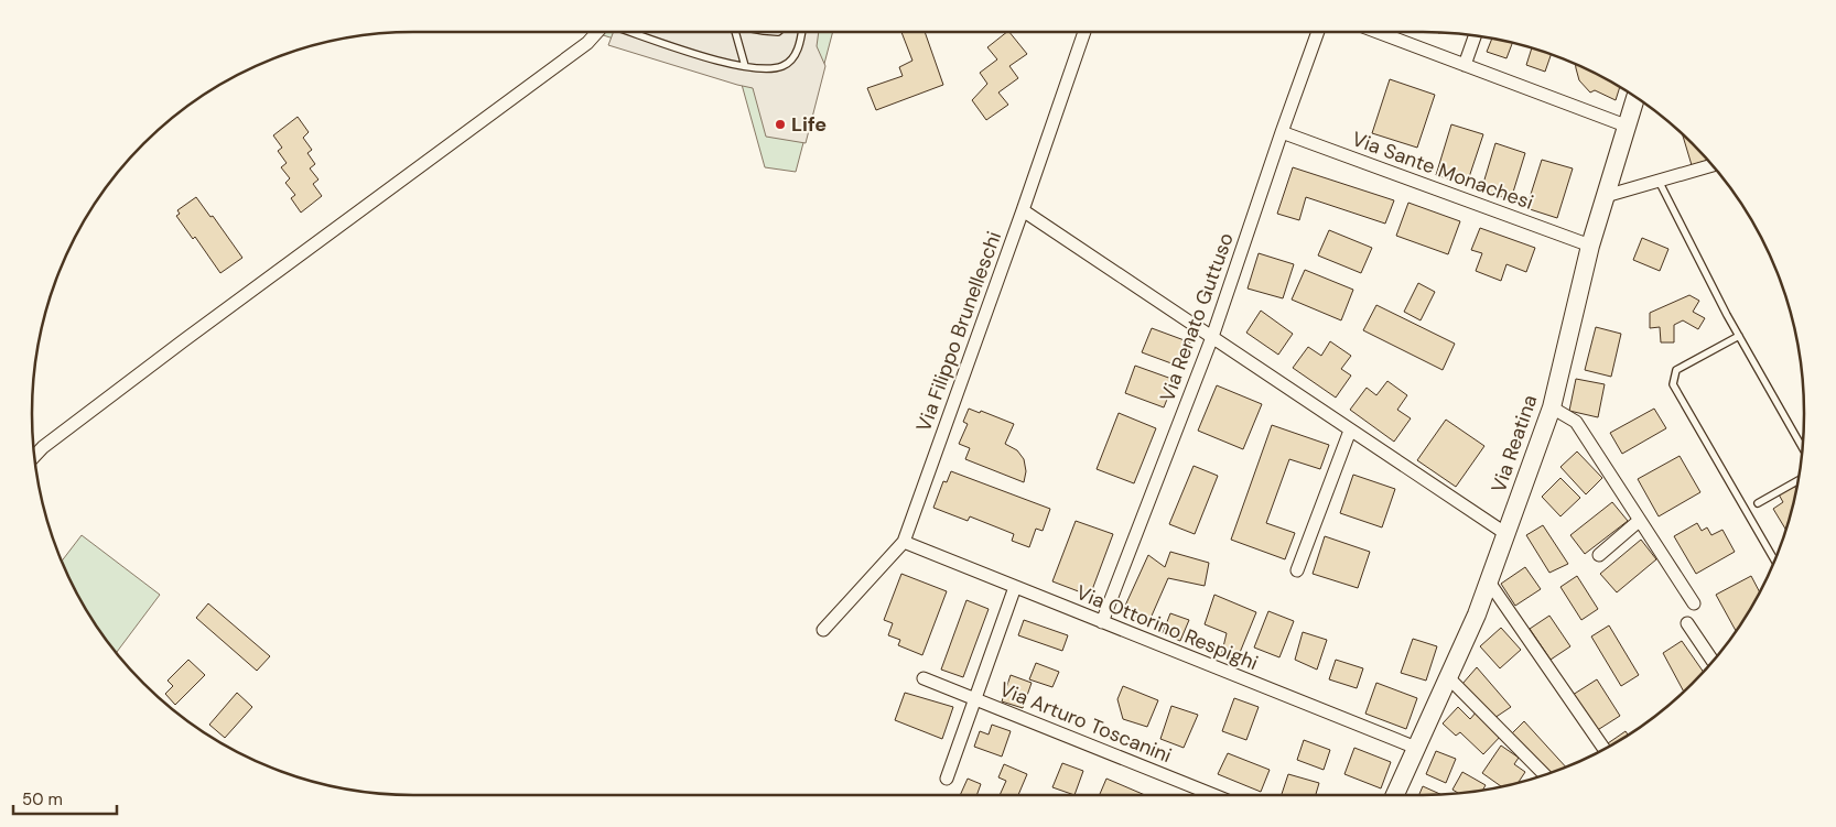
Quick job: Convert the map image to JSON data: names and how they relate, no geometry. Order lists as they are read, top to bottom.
{
  "streets": {
    "street": [
      "Via Sante Monachesi",
      "Via Renato Guttuso",
      "Via Filippo Brunelleschi",
      "Via Reatina",
      "Via Ottorino Respighi",
      "Via Arturo Toscanini"
    ]
  },
  "crossings": [
    ["Via Sante Monachesi", "Via Renato Guttuso"],
    ["Via Sante Monachesi", "Via Reatina"],
    ["Via Renato Guttuso", "Via Ottorino Respighi"],
    ["Via Filippo Brunelleschi", "Via Ottorino Respighi"],
    ["Via Reatina", "Via Ottorino Respighi"]
  ],
  "places": ["Life"],
  "scale_bar": "50 m"
}
